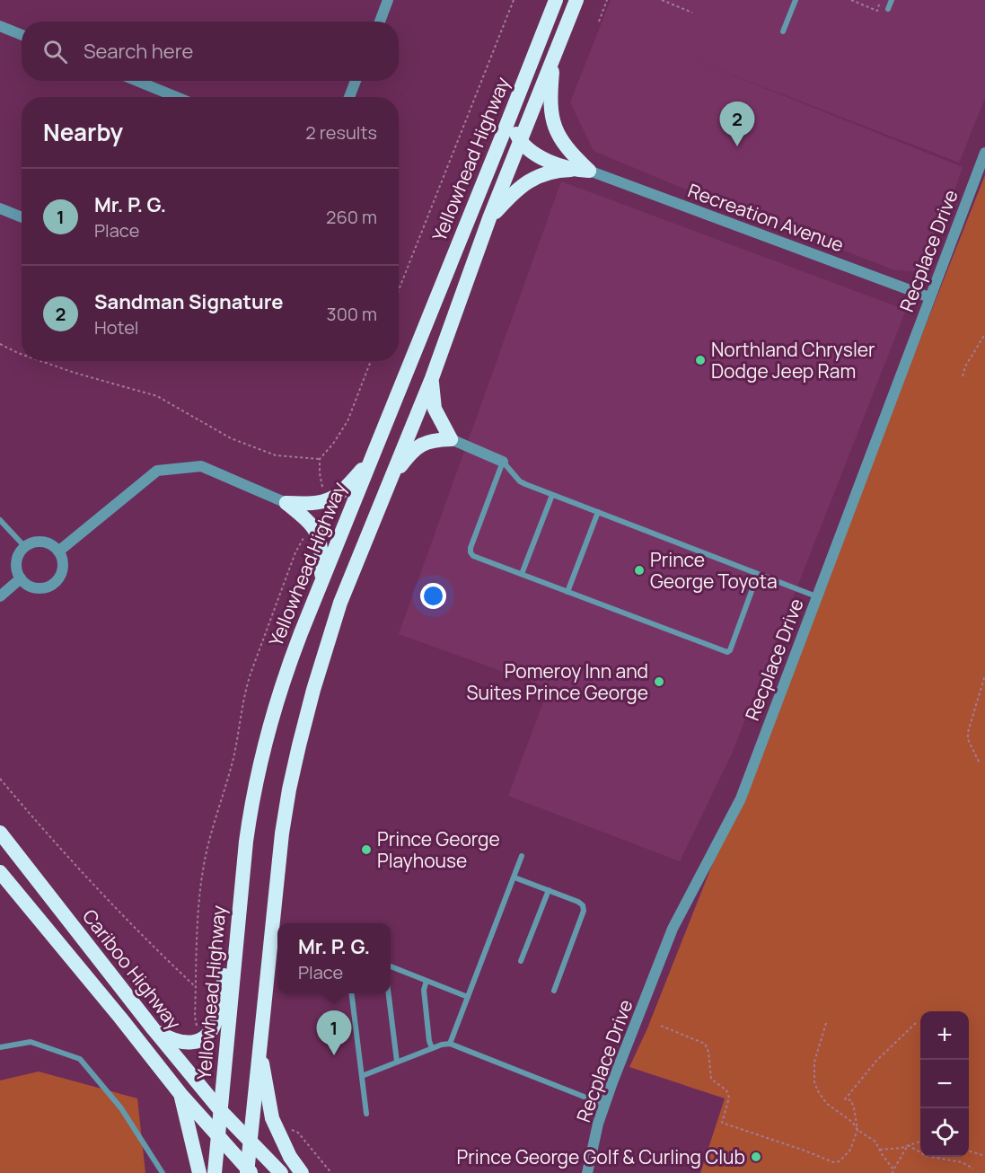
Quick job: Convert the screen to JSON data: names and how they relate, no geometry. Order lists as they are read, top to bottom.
{
  "streets": {
    "highway": ["Yellowhead Highway", "Cariboo Highway"],
    "street": ["Recreation Avenue", "Recplace Drive"]
  },
  "crossings": [
    ["Yellowhead Highway", "Cariboo Highway"],
    ["Recreation Avenue", "Recplace Drive"]
  ],
  "places": [
    "Northland Chrysler Dodge Jeep Ram",
    "Prince George Toyota",
    "Pomeroy Inn and Suites Prince George",
    "Prince George Playhouse",
    "Prince George Golf & Curling Club"
  ],
  "page": {
    "search": "Search here",
    "heading": ["Nearby", "2 results"],
    "pins": ["2", "1"],
    "list": [
      {
        "mark": "1",
        "name": "Mr. P. G.",
        "note": "Place",
        "value": "260 m"
      },
      {
        "mark": "2",
        "name": "Sandman Signature",
        "note": "Hotel",
        "value": "300 m"
      }
    ],
    "popup": ["Mr. P. G.", "Place"],
    "map_buttons": ["+", "−"]
  }
}
